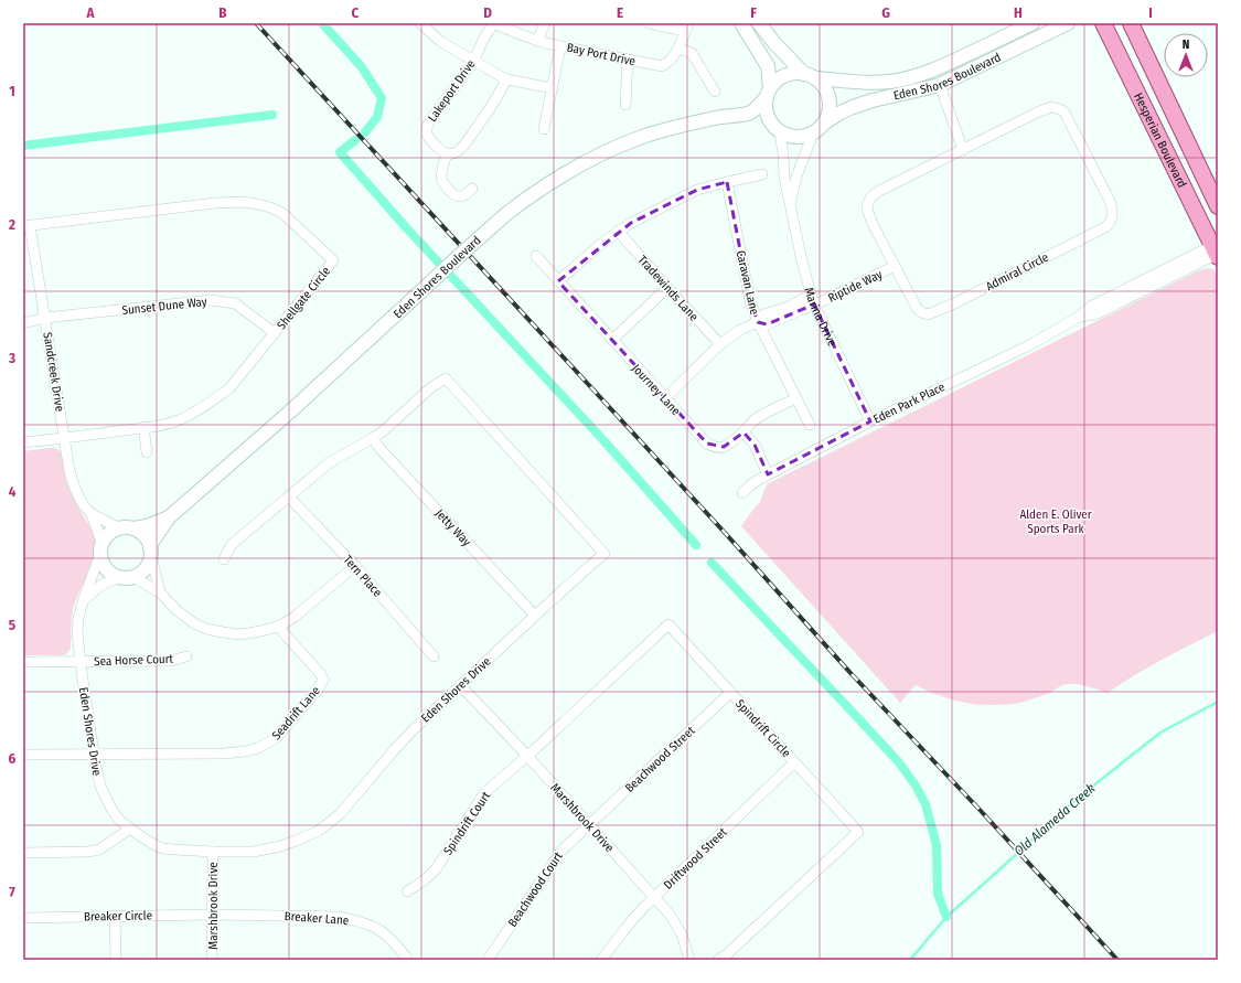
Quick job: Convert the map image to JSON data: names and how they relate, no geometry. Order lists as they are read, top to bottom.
{
  "streets": {
    "main road": ["Hesperian Boulevard"],
    "street": [
      "Bay Port Drive",
      "Eden Shores Boulevard",
      "Lakeport Drive",
      "Admiral Circle",
      "Caravan Lane",
      "Riptide Way",
      "Tradewinds Lane",
      "Shellgate Circle",
      "Sunset Dune Way",
      "Marina Drive",
      "Sandcreek Drive",
      "Journey Lane",
      "Eden Park Place",
      "Jetty Way",
      "Tern Place",
      "Sea Horse Court",
      "Eden Shores Drive",
      "Seadrift Lane",
      "Spindrift Circle",
      "Beachwood Street",
      "Marshbrook Drive",
      "Spindrift Court",
      "Driftwood Street",
      "Beachwood Court",
      "Breaker Circle",
      "Breaker Lane"
    ]
  },
  "crossings": [
    ["Bay Port Drive", "Lakeport Drive"],
    ["Eden Shores Boulevard", "Marina Drive"],
    ["Eden Shores Boulevard", "Sandcreek Drive"],
    ["Eden Shores Boulevard", "Eden Shores Drive"],
    ["Hesperian Boulevard", "Eden Park Place"],
    ["Admiral Circle", "Riptide Way"],
    ["Caravan Lane", "Riptide Way"],
    ["Caravan Lane", "Journey Lane"],
    ["Riptide Way", "Marina Drive"],
    ["Shellgate Circle", "Sunset Dune Way"],
    ["Shellgate Circle", "Sandcreek Drive"],
    ["Sunset Dune Way", "Sandcreek Drive"],
    ["Marina Drive", "Eden Park Place"],
    ["Sandcreek Drive", "Eden Shores Drive"],
    ["Jetty Way", "Eden Shores Drive"],
    ["Tern Place", "Eden Shores Drive"],
    ["Sea Horse Court", "Eden Shores Drive"],
    ["Eden Shores Drive", "Seadrift Lane"],
    ["Eden Shores Drive", "Marshbrook Drive"],
    ["Spindrift Circle", "Beachwood Street"],
    ["Spindrift Circle", "Marshbrook Drive"],
    ["Spindrift Circle", "Spindrift Court"],
    ["Spindrift Circle", "Driftwood Street"],
    ["Beachwood Street", "Marshbrook Drive"],
    ["Beachwood Street", "Beachwood Court"],
    ["Marshbrook Drive", "Spindrift Court"],
    ["Marshbrook Drive", "Driftwood Street"],
    ["Marshbrook Drive", "Beachwood Court"],
    ["Marshbrook Drive", "Breaker Circle"],
    ["Marshbrook Drive", "Breaker Lane"],
    ["Breaker Circle", "Breaker Lane"]
  ],
  "water": ["Old Alameda Creek"],
  "parks": ["Alden E. Oliver Sports Park"],
  "north": "top",
  "grid": {
    "columns": [
      "A",
      "B",
      "C",
      "D",
      "E",
      "F",
      "G",
      "H",
      "I"
    ],
    "rows": [
      "1",
      "2",
      "3",
      "4",
      "5",
      "6",
      "7"
    ]
  }
}
